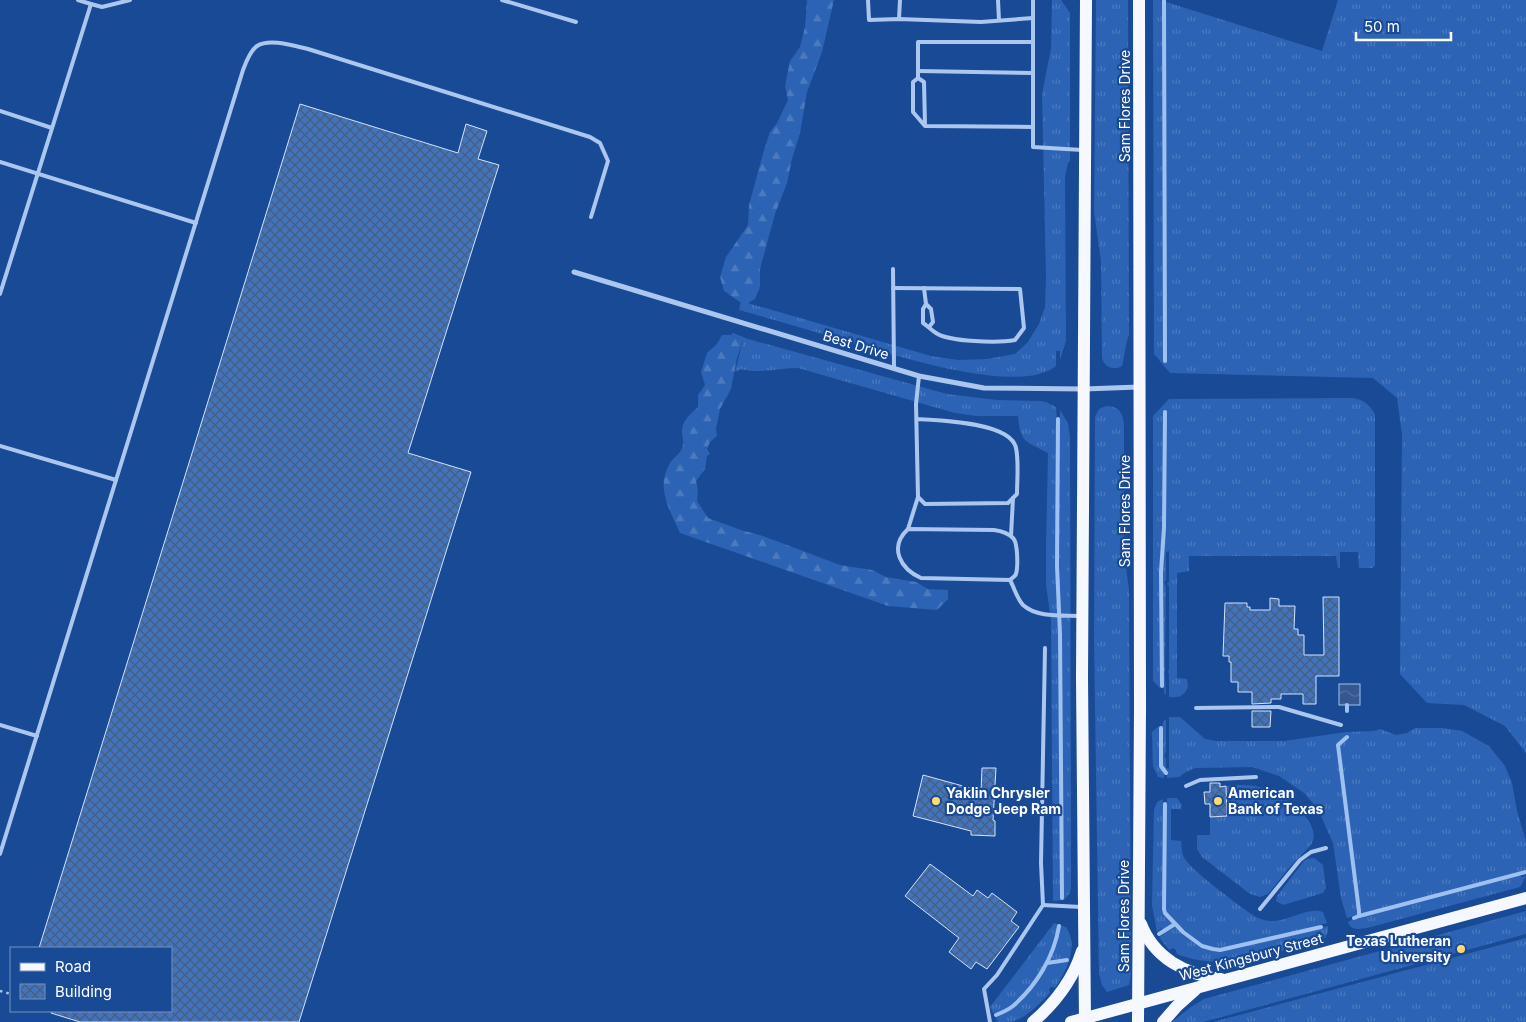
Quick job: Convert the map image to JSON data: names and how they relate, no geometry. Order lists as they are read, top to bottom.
{
  "streets": {
    "main road": ["Sam Flores Drive", "West Kingsbury Street"],
    "street": ["Best Drive"]
  },
  "crossings": [
    ["Sam Flores Drive", "Best Drive"],
    ["Sam Flores Drive", "West Kingsbury Street"]
  ],
  "places": ["Yaklin Chrysler Dodge Jeep Ram", "American Bank of Texas", "Texas Lutheran University"],
  "legend": ["Road", "Building"],
  "scale_bar": "50 m"
}
